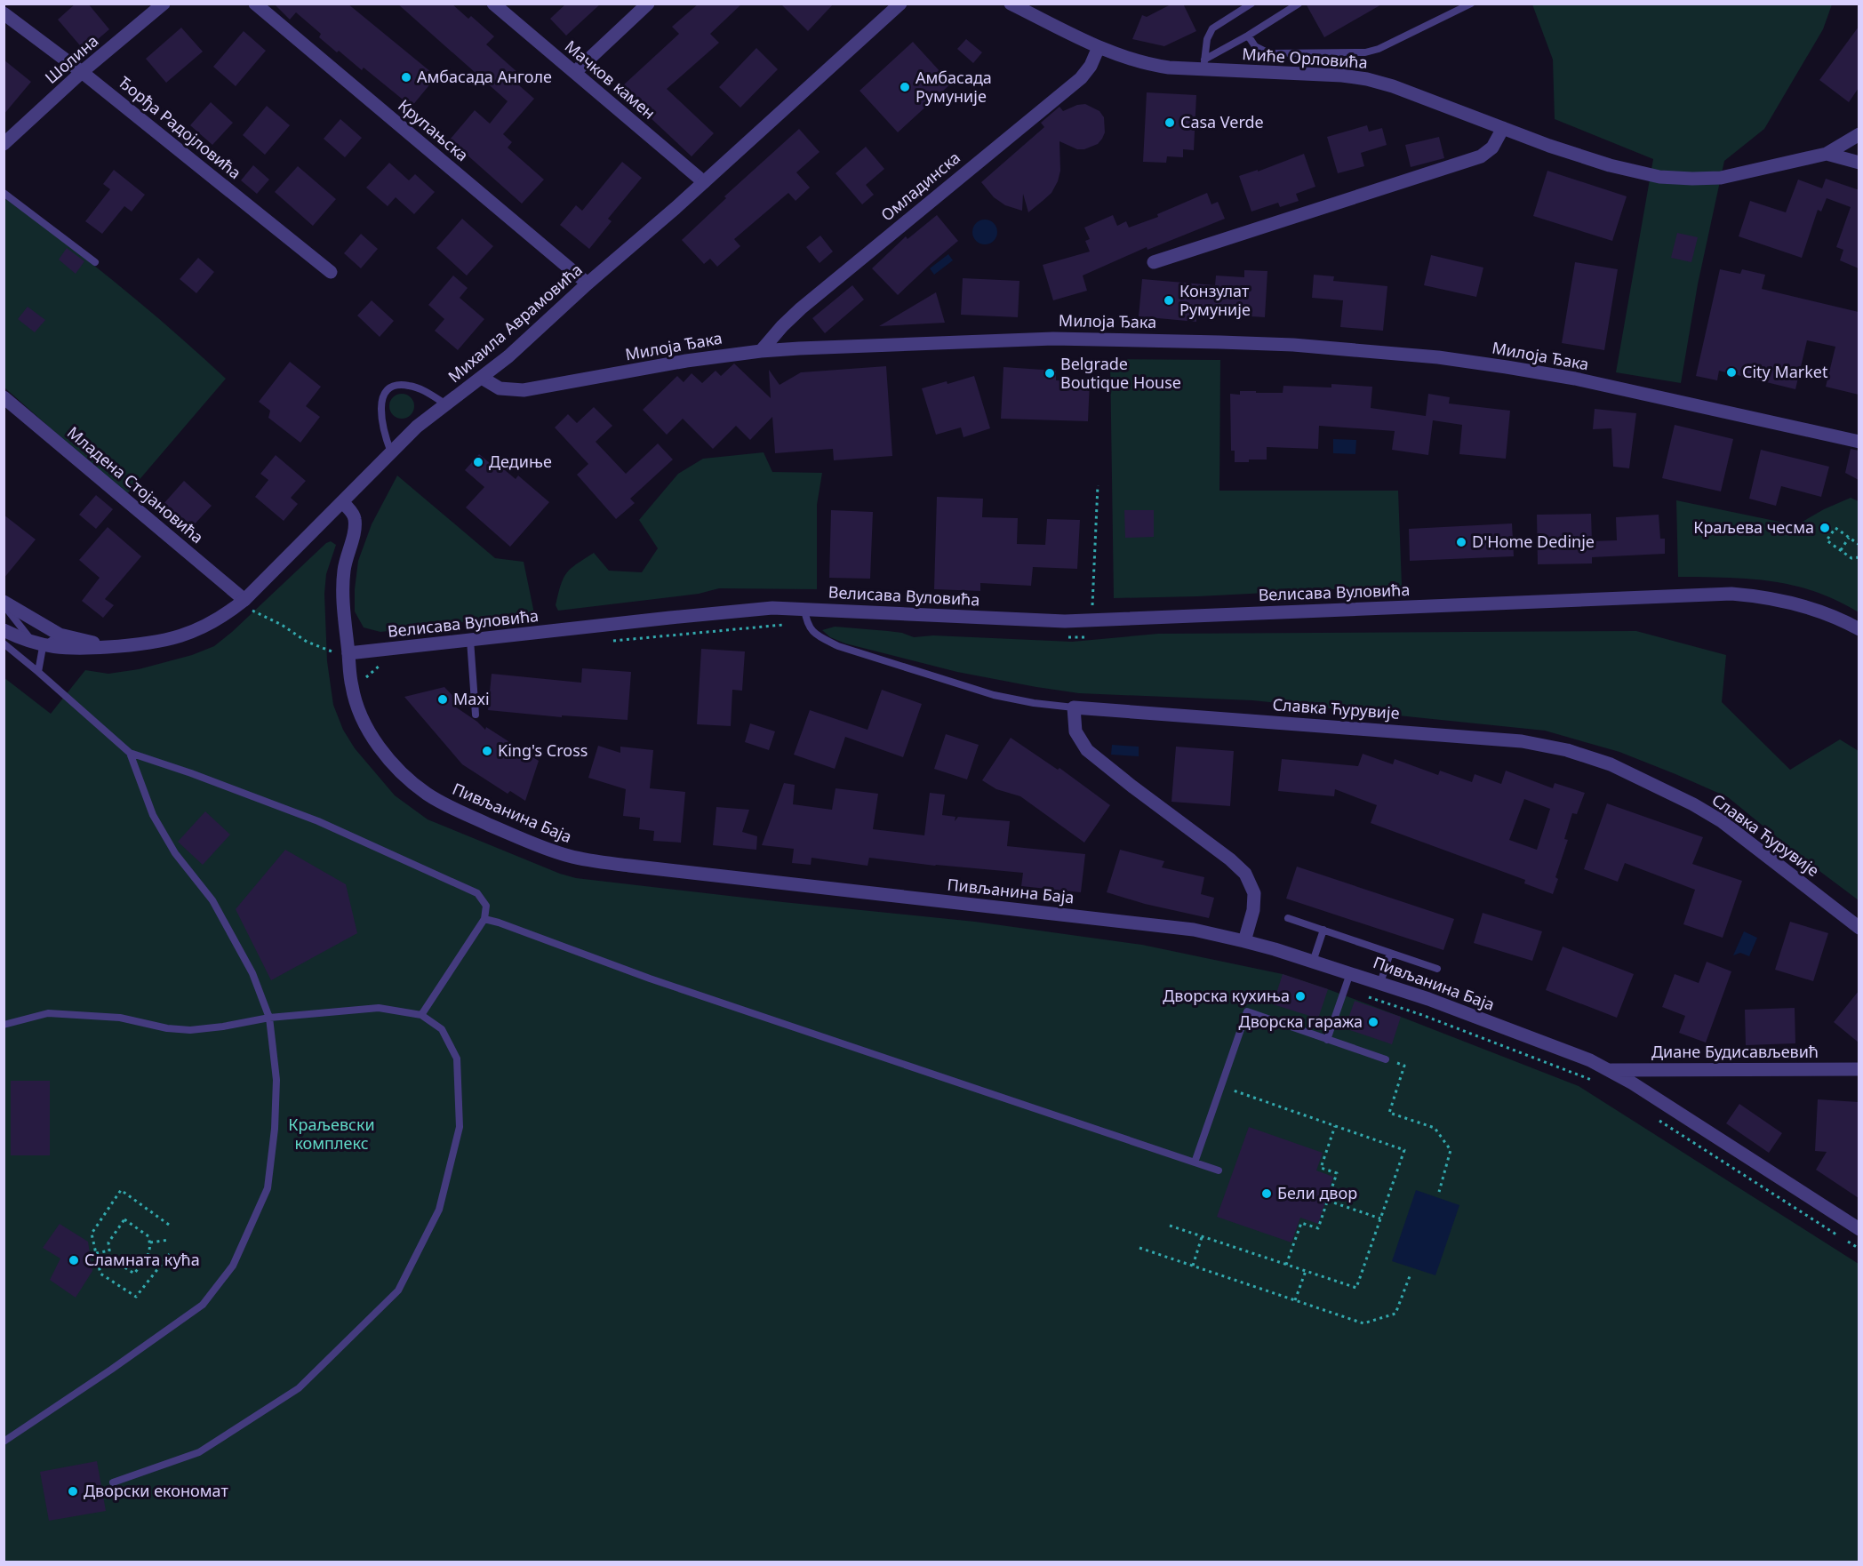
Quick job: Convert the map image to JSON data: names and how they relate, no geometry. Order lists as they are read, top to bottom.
{
  "streets": {
    "street": [
      "Миће Орловића",
      "Шолина",
      "Мачков камен",
      "Ђорђа Радојловића",
      "Крупањска",
      "Омладинска",
      "Милоја Ђака",
      "Михаила Аврамовића",
      "Младена Стојановића",
      "Велисава Вуловића",
      "Славка Ћурувије",
      "Пивљанина Баја",
      "Диане Будисављевић"
    ]
  },
  "crossings": [
    ["Миће Орловића", "Омладинска"],
    ["Шолина", "Ђорђа Радојловића"],
    ["Мачков камен", "Михаила Аврамовића"],
    ["Крупањска", "Михаила Аврамовића"],
    ["Омладинска", "Милоја Ђака"],
    ["Милоја Ђака", "Михаила Аврамовића"],
    ["Михаила Аврамовића", "Младена Стојановића"],
    ["Михаила Аврамовића", "Пивљанина Баја"],
    ["Велисава Вуловића", "Славка Ћурувије"],
    ["Велисава Вуловића", "Пивљанина Баја"],
    ["Пивљанина Баја", "Диане Будисављевић"]
  ],
  "parks": ["Краљевски комплекс"],
  "places": [
    "Амбасада Анголе",
    "Амбасада Румуније",
    "Casa Verde",
    "Конзулат Румуније",
    "City Market",
    "Belgrade Boutique House",
    "Дедиње",
    "Краљева чесма",
    "D'Home Dedinje",
    "Maxi",
    "King's Cross",
    "Дворска кухиња",
    "Дворска гаража",
    "Бели двор",
    "Сламната кућа",
    "Дворски економат"
  ]
}
